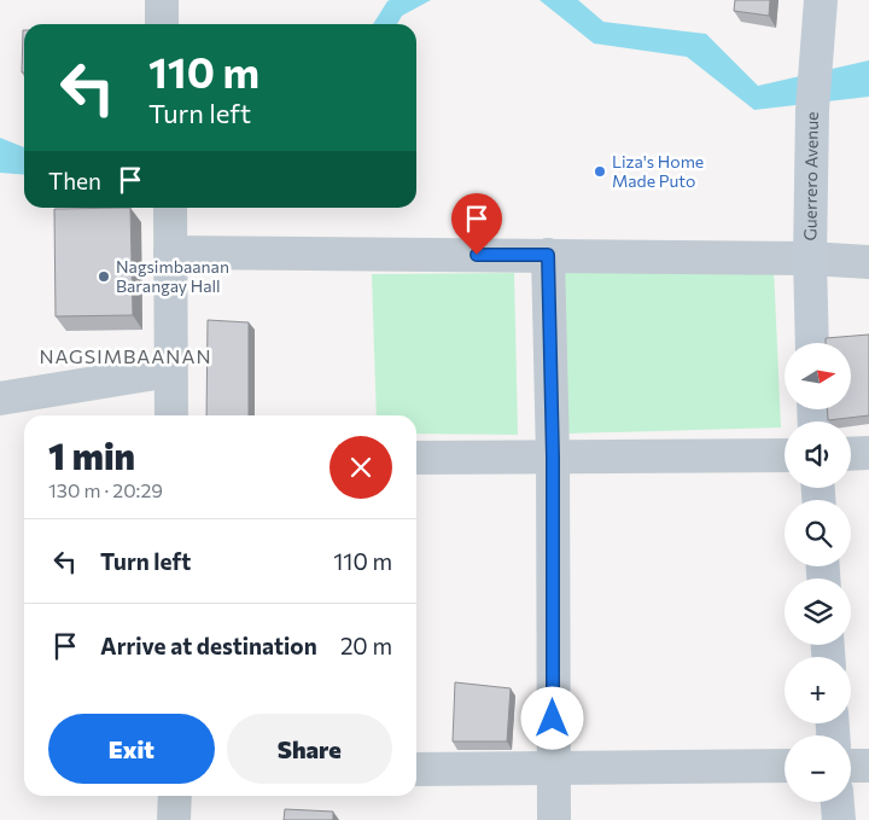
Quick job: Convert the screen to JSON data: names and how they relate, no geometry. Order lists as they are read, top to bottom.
{
  "streets": {
    "main road": ["Guerrero Avenue"]
  },
  "districts": ["NAGSIMBAANAN"],
  "places": ["Liza's Home Made Puto", "Nagsimbaanan Barangay Hall"],
  "north": "right",
  "page": {
    "turn": ["110 m", "Turn left"],
    "then": "Then",
    "map_buttons": ["+", "−"],
    "heading": ["1 min", "130 m · 20:29"],
    "list": [
      {
        "name": "Turn left",
        "value": "110 m"
      },
      {
        "name": "Arrive at destination",
        "value": "20 m"
      }
    ],
    "buttons": ["Exit", "Share"]
  }
}
